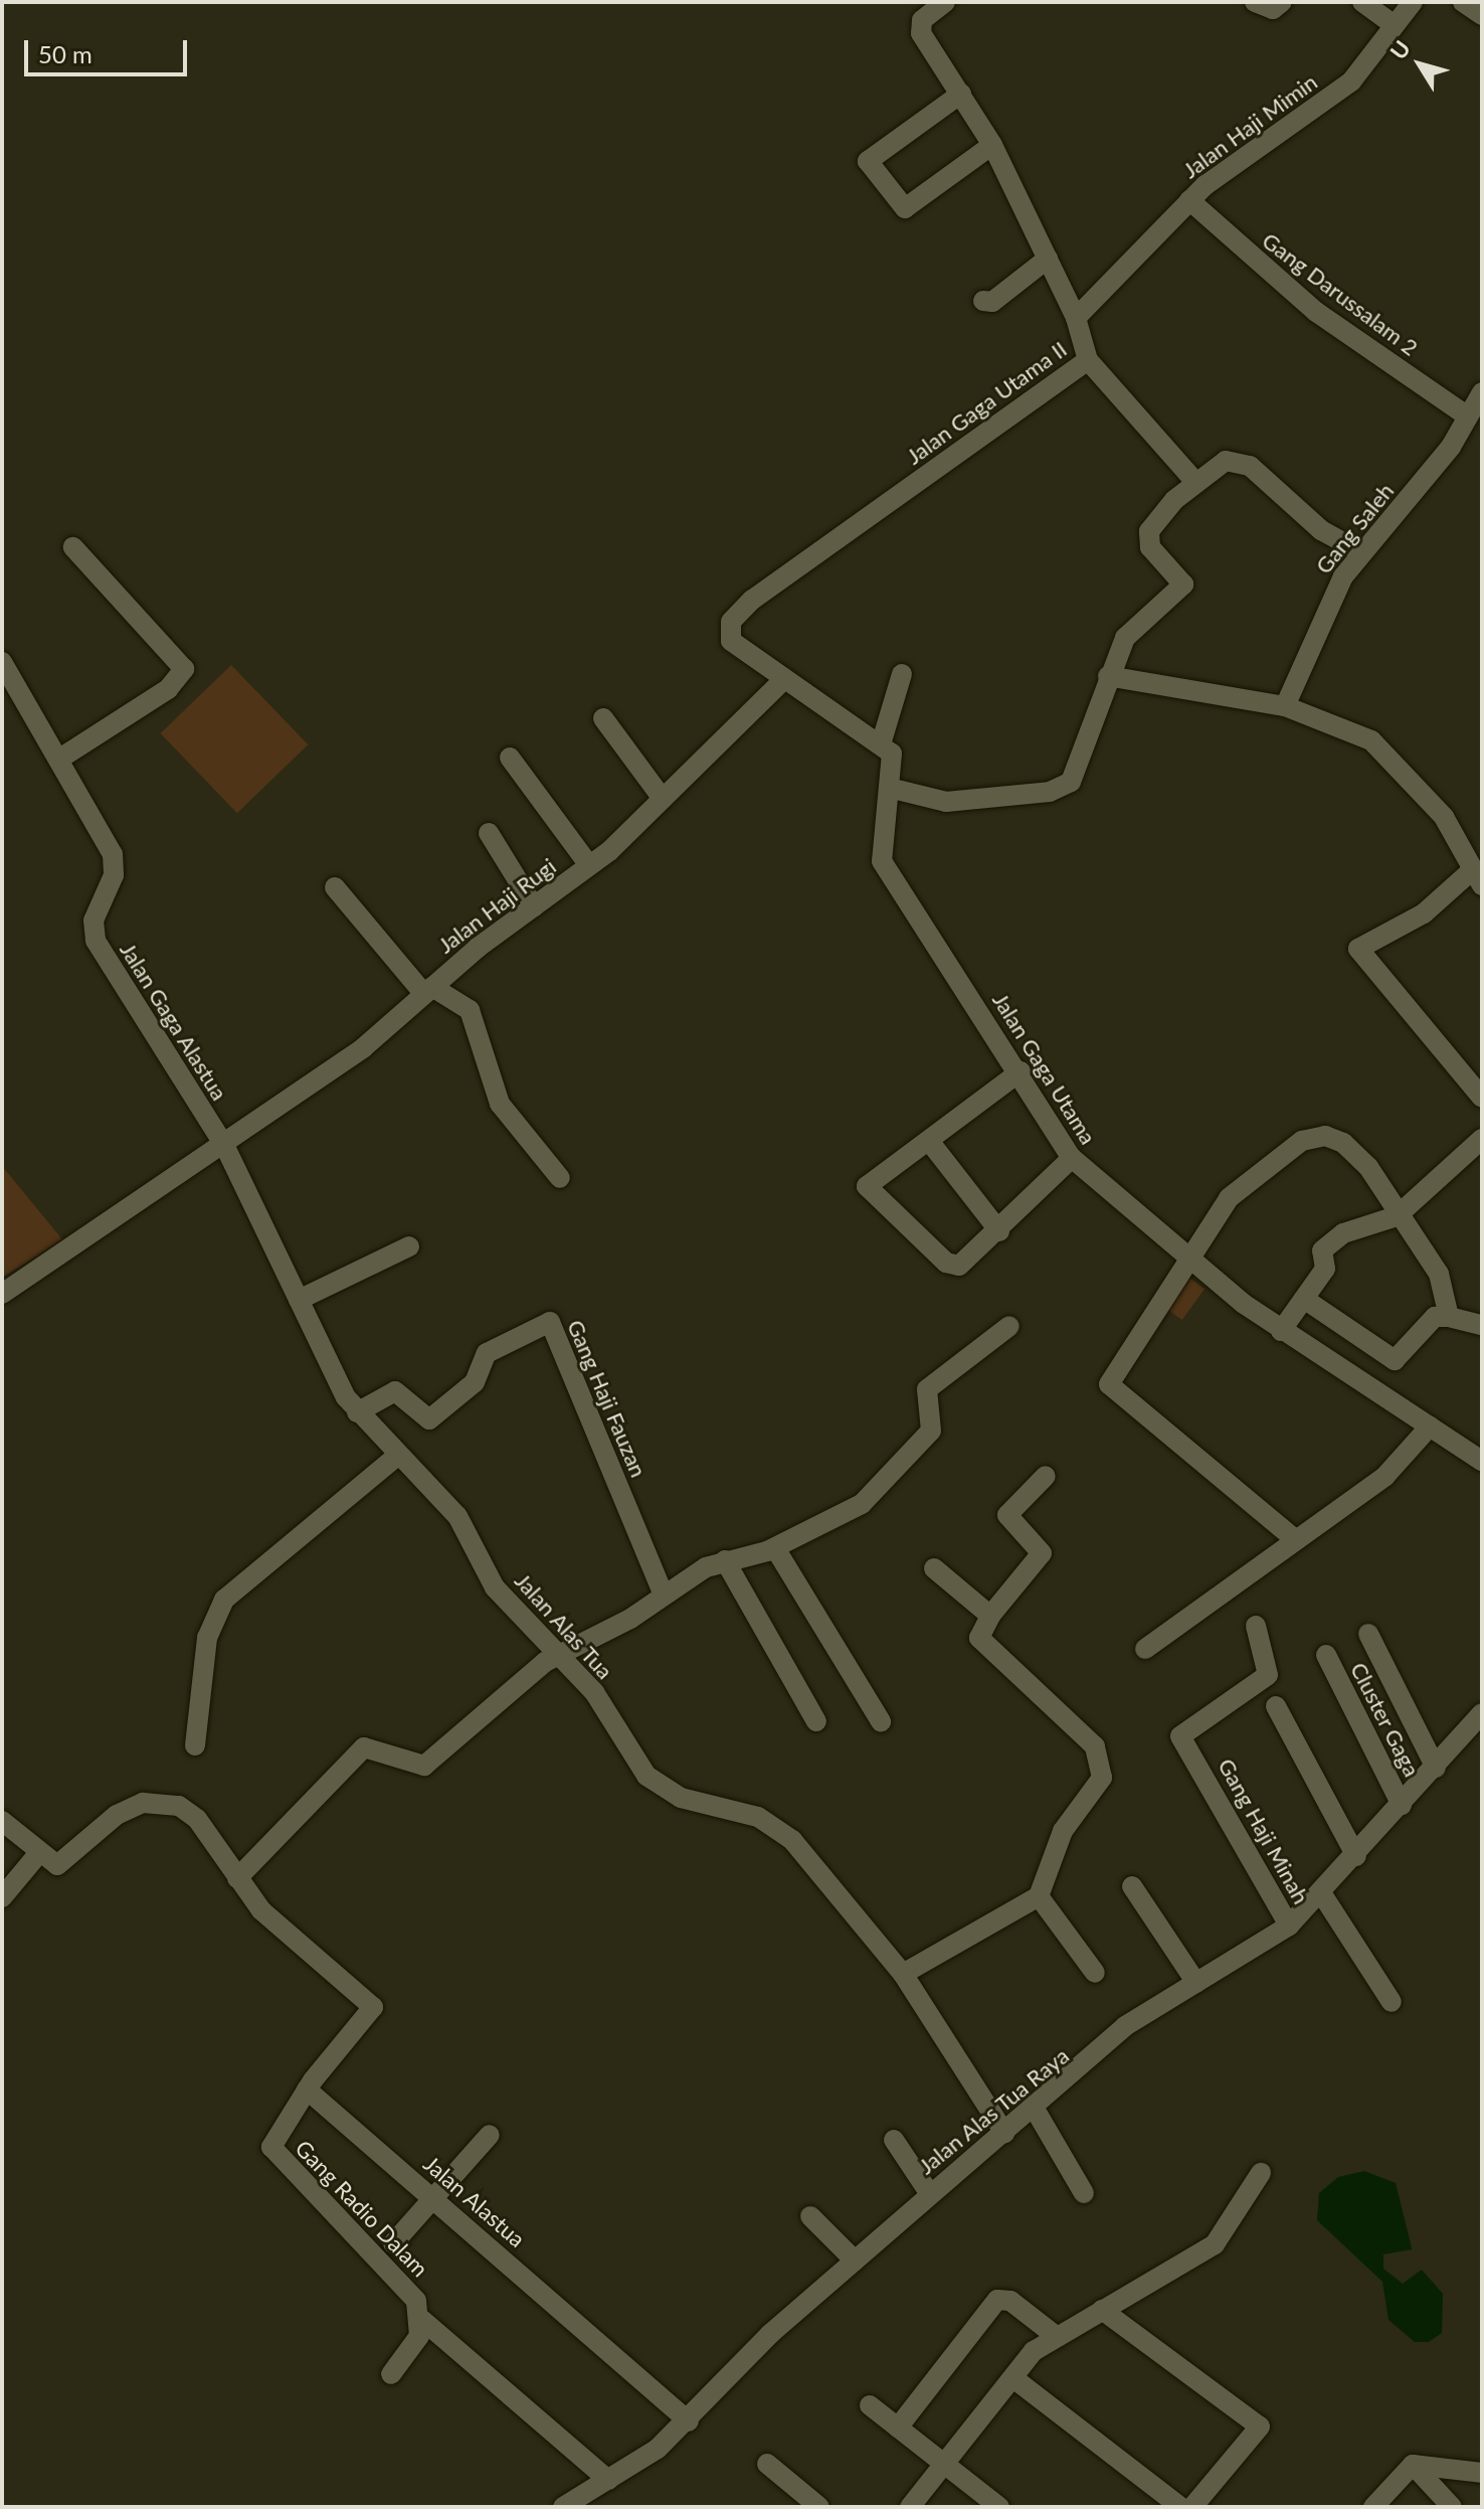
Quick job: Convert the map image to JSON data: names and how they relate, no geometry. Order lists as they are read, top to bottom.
{
  "streets": {
    "street": [
      "Jalan Haji Mimin",
      "Gang Darussalam 2",
      "Jalan Gaga Utama II",
      "Gang Saleh",
      "Jalan Haji Rugi",
      "Jalan Gaga Alastua",
      "Jalan Gaga Utama",
      "Gang Haji Fauzan",
      "Jalan Alas Tua",
      "Cluster Gaga",
      "Gang Haji Minah",
      "Jalan Alas Tua Raya",
      "Jalan Alastua",
      "Gang Radio Dalam"
    ]
  },
  "crossings": [
    ["Jalan Haji Mimin", "Gang Darussalam 2"],
    ["Jalan Haji Mimin", "Jalan Gaga Utama II"],
    ["Gang Darussalam 2", "Gang Saleh"],
    ["Jalan Gaga Utama II", "Jalan Haji Rugi"],
    ["Jalan Haji Rugi", "Jalan Gaga Alastua"],
    ["Jalan Haji Rugi", "Jalan Alas Tua"],
    ["Jalan Gaga Alastua", "Jalan Alas Tua"],
    ["Gang Haji Fauzan", "Jalan Alas Tua"],
    ["Jalan Alas Tua", "Jalan Alas Tua Raya"],
    ["Cluster Gaga", "Jalan Alas Tua Raya"],
    ["Gang Haji Minah", "Jalan Alas Tua Raya"],
    ["Jalan Alas Tua Raya", "Jalan Alastua"],
    ["Jalan Alas Tua Raya", "Gang Radio Dalam"],
    ["Jalan Alastua", "Gang Radio Dalam"]
  ],
  "scale_bar": "50 m",
  "north": "top left"
}
